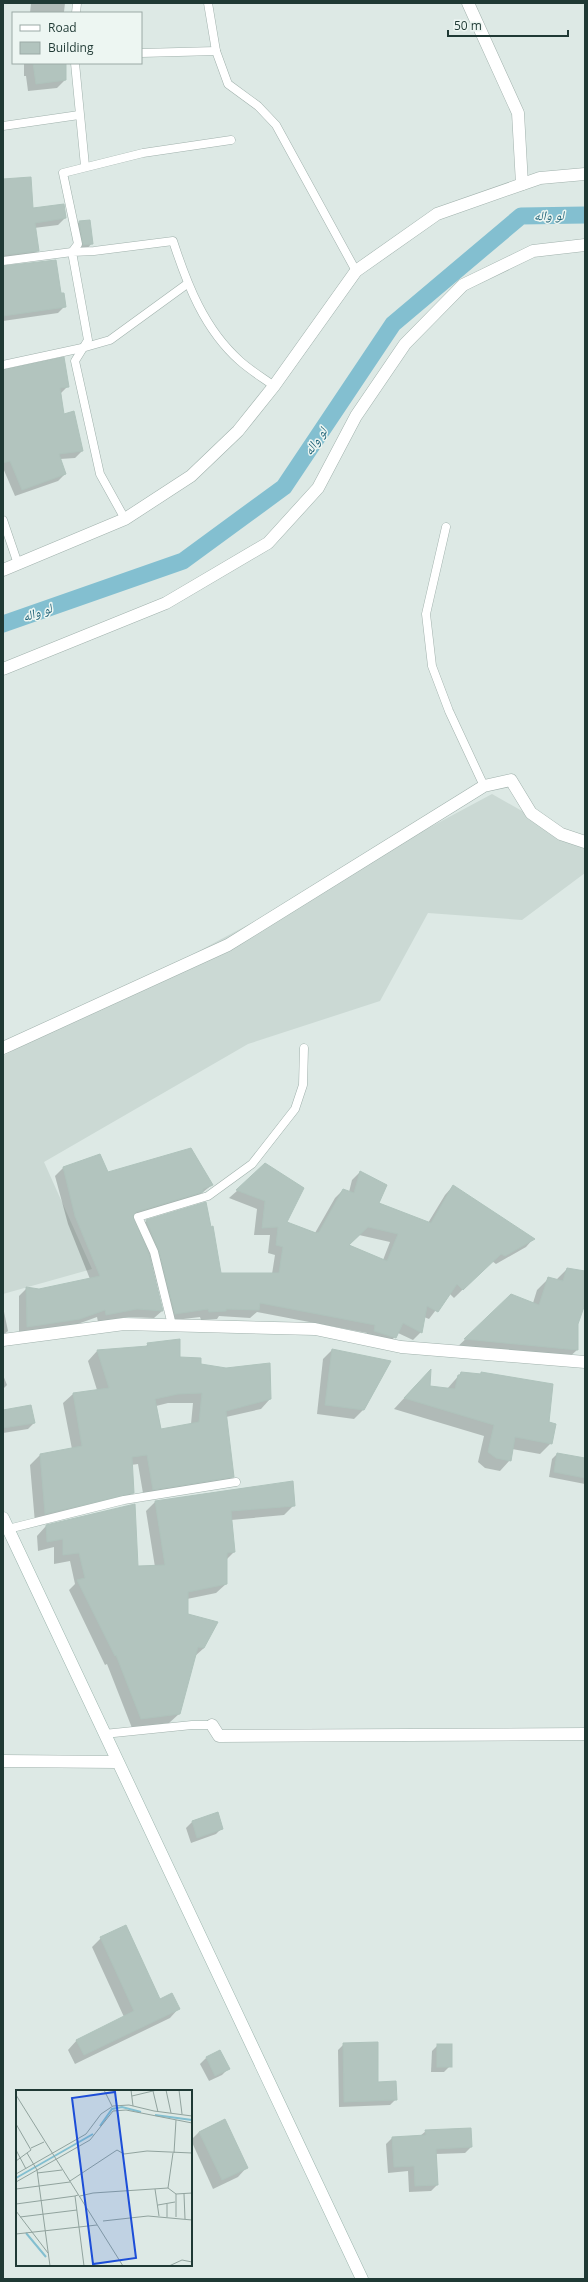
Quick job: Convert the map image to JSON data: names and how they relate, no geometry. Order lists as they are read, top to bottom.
{
  "water": ["لو واله"],
  "legend": ["Road", "Building"],
  "scale_bar": "50 m"
}
